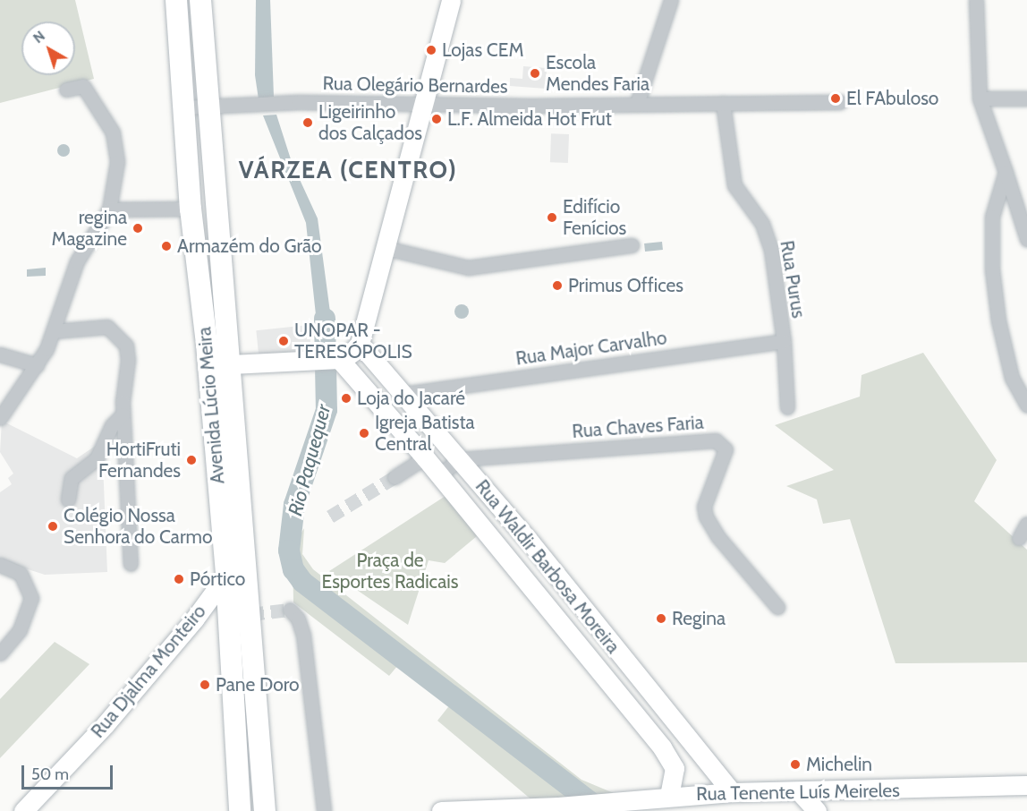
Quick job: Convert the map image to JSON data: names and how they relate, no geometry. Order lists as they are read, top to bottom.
{
  "streets": {
    "main road": [
      "Avenida Lúcio Meira",
      "Rua Waldir Barbosa Moreira",
      "Rua Djalma Monteiro",
      "Rua Tenente Luís Meireles"
    ],
    "street": [
      "Rua Olegário Bernardes",
      "Rua Purus",
      "Rua Major Carvalho",
      "Rua Chaves Faria"
    ]
  },
  "crossings": [
    ["Rua Olegário Bernardes", "Rua Purus"],
    ["Rua Olegário Bernardes", "Avenida Lúcio Meira"],
    ["Rua Purus", "Rua Major Carvalho"],
    ["Rua Major Carvalho", "Rua Waldir Barbosa Moreira"],
    ["Avenida Lúcio Meira", "Rua Djalma Monteiro"],
    ["Rua Chaves Faria", "Rua Waldir Barbosa Moreira"],
    ["Rua Waldir Barbosa Moreira", "Rua Tenente Luís Meireles"]
  ],
  "districts": ["VÁRZEA (CENTRO)"],
  "water": ["Rio Paquequer"],
  "parks": ["Praça de Esportes Radicais"],
  "places": [
    "Lojas CEM",
    "Escola Mendes Faria",
    "El FAbuloso",
    "L.F. Almeida Hot Frut",
    "Ligeirinho dos Calçados",
    "Edifício Fenícios",
    "regina Magazine",
    "Armazém do Grão",
    "Primus Offices",
    "UNOPAR - TERESÓPOLIS",
    "Loja do Jacaré",
    "Igreja Batista Central",
    "HortiFruti Fernandes",
    "Colégio Nossa Senhora do Carmo",
    "Pórtico",
    "Regina",
    "Pane Doro",
    "Michelin"
  ],
  "scale_bar": "50 m",
  "north": "top left"
}
